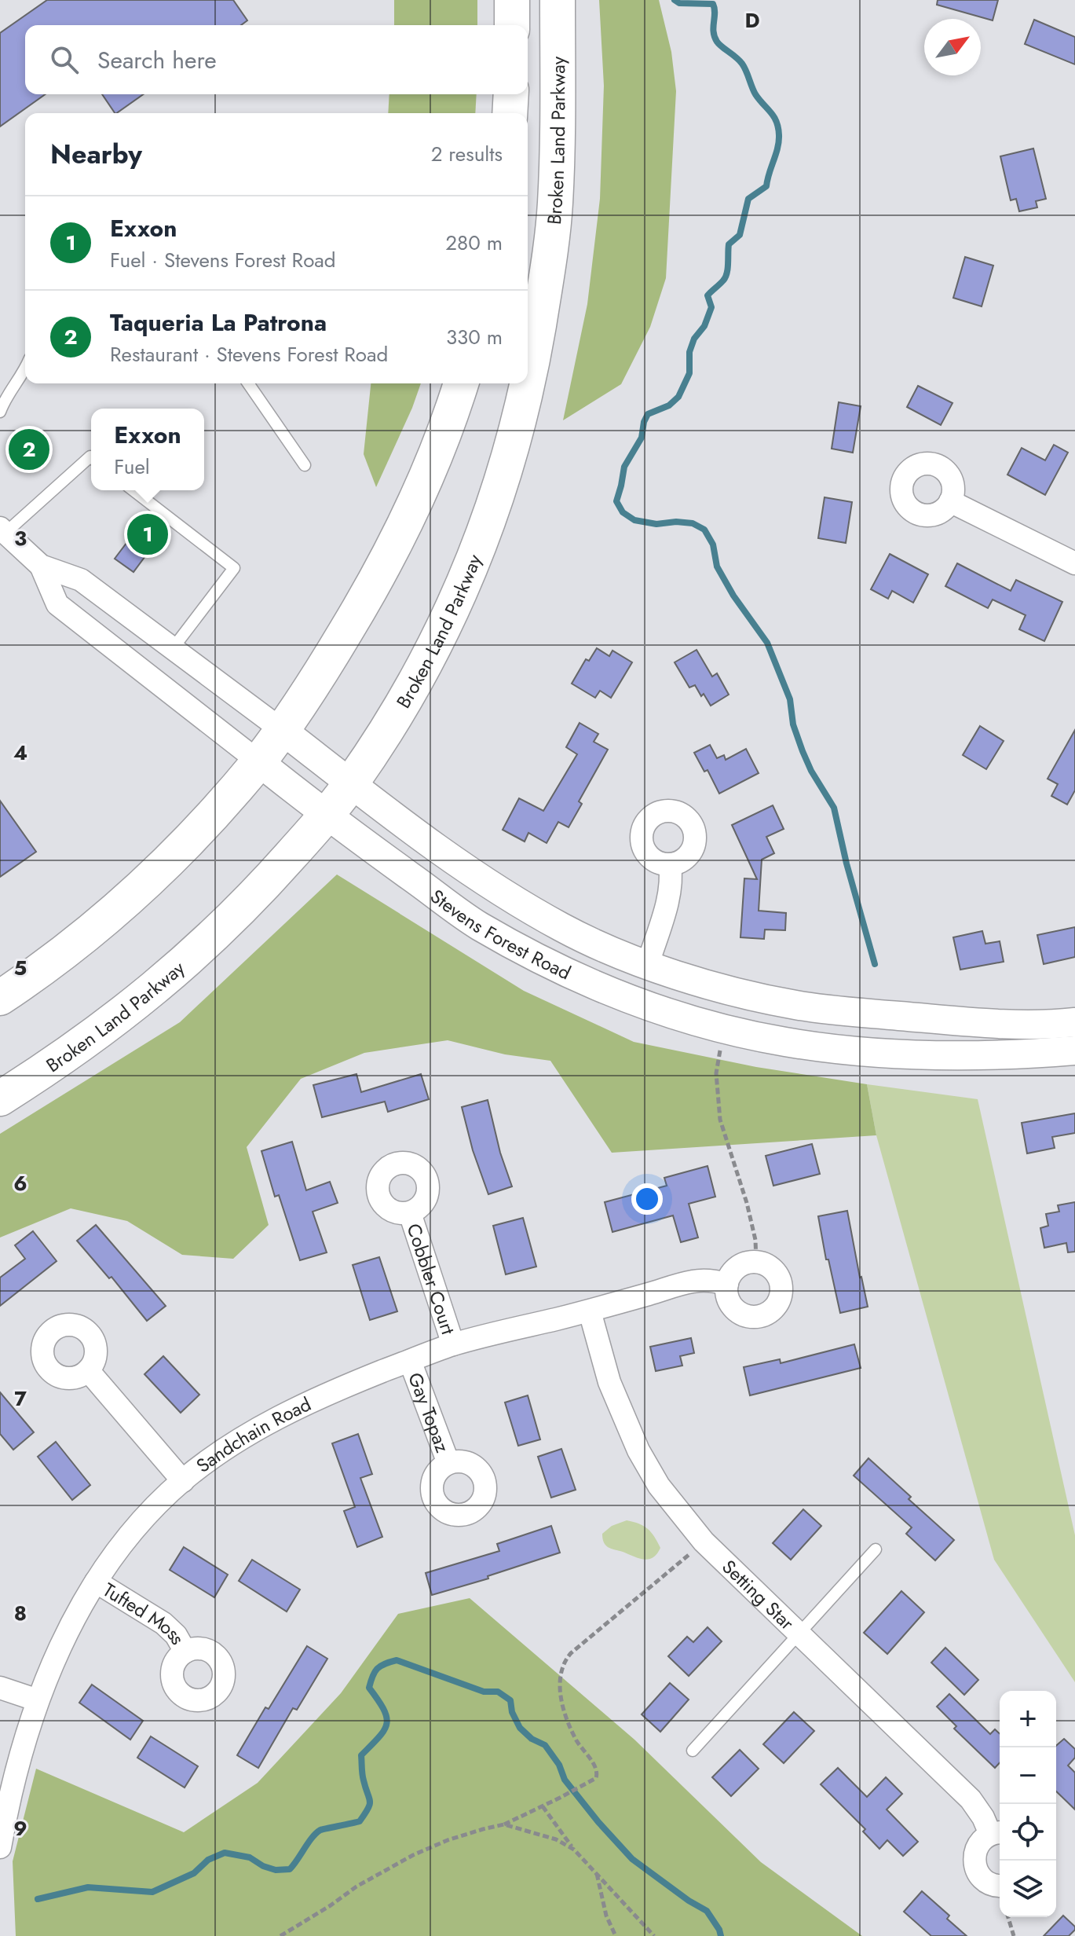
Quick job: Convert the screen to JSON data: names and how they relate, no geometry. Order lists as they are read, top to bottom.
{
  "streets": {
    "main road": ["Broken Land Parkway"],
    "street": [
      "Stevens Forest Road",
      "Cobbler Court",
      "Gay Topaz",
      "Sandchain Road",
      "Setting Star",
      "Tufted Moss"
    ]
  },
  "crossings": [
    ["Broken Land Parkway", "Stevens Forest Road"],
    ["Cobbler Court", "Sandchain Road"],
    ["Gay Topaz", "Sandchain Road"],
    ["Sandchain Road", "Setting Star"],
    ["Sandchain Road", "Tufted Moss"]
  ],
  "north": "top right",
  "page": {
    "search": "Search here",
    "heading": ["Nearby", "2 results"],
    "list": [
      {
        "mark": "1",
        "name": "Exxon",
        "note": "Fuel · Stevens Forest Road",
        "value": "280 m"
      },
      {
        "mark": "2",
        "name": "Taqueria La Patrona",
        "note": "Restaurant · Stevens Forest Road",
        "value": "330 m"
      }
    ],
    "popup": ["Exxon", "Fuel"],
    "pins": ["2", "1"],
    "map_buttons": ["+", "−"]
  },
  "grid": {
    "columns": ["D"],
    "rows": [
      "3",
      "4",
      "5",
      "6",
      "7",
      "8",
      "9"
    ]
  }
}
